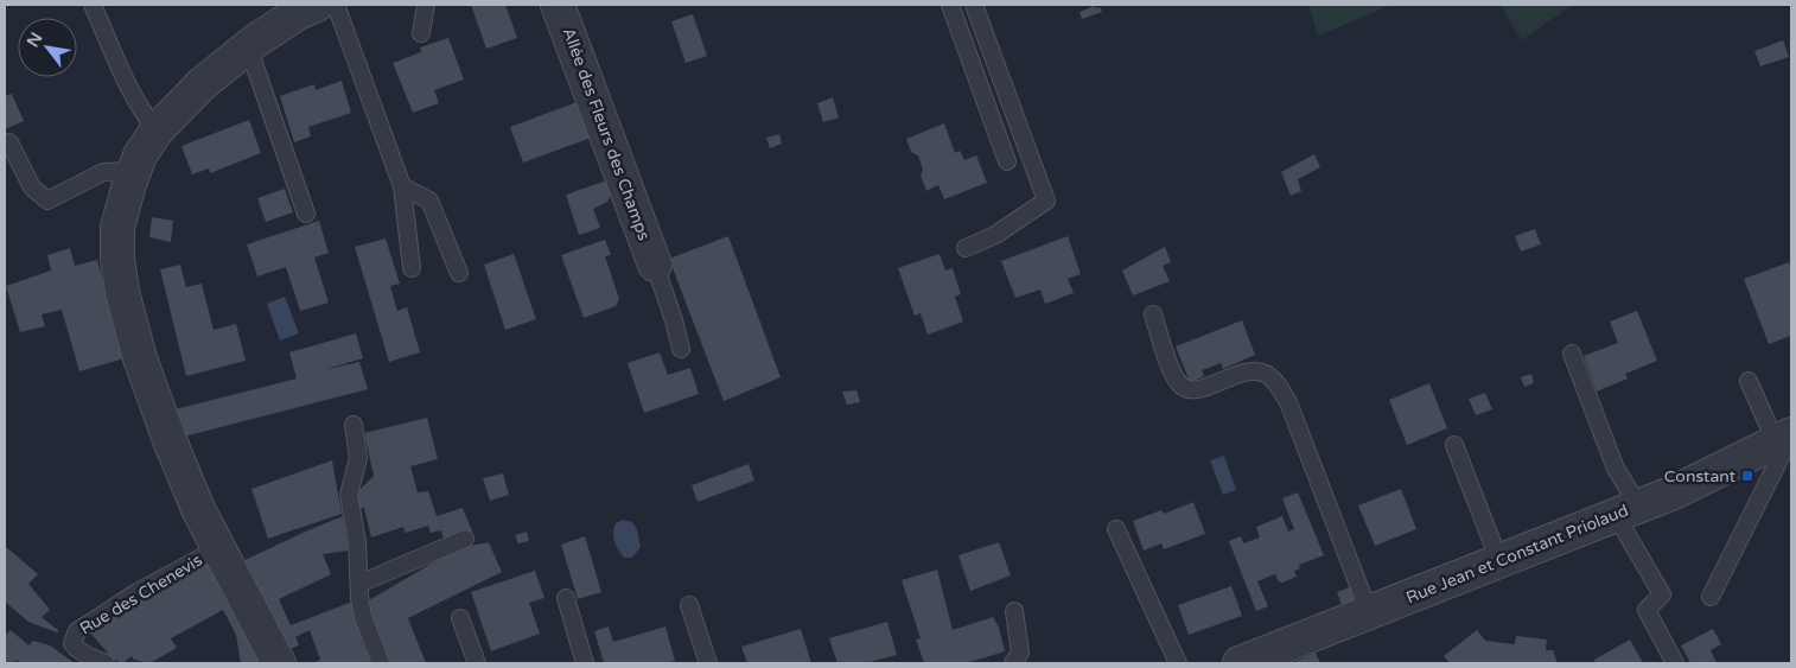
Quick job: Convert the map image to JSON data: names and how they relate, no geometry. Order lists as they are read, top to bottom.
{
  "streets": {
    "street": ["Allée des Fleurs des Champs", "Rue Jean et Constant Priolaud"],
    "lane": ["Rue des Chenevis"]
  },
  "places": {
    "transit": ["Constant"]
  },
  "north": "top left"
}
